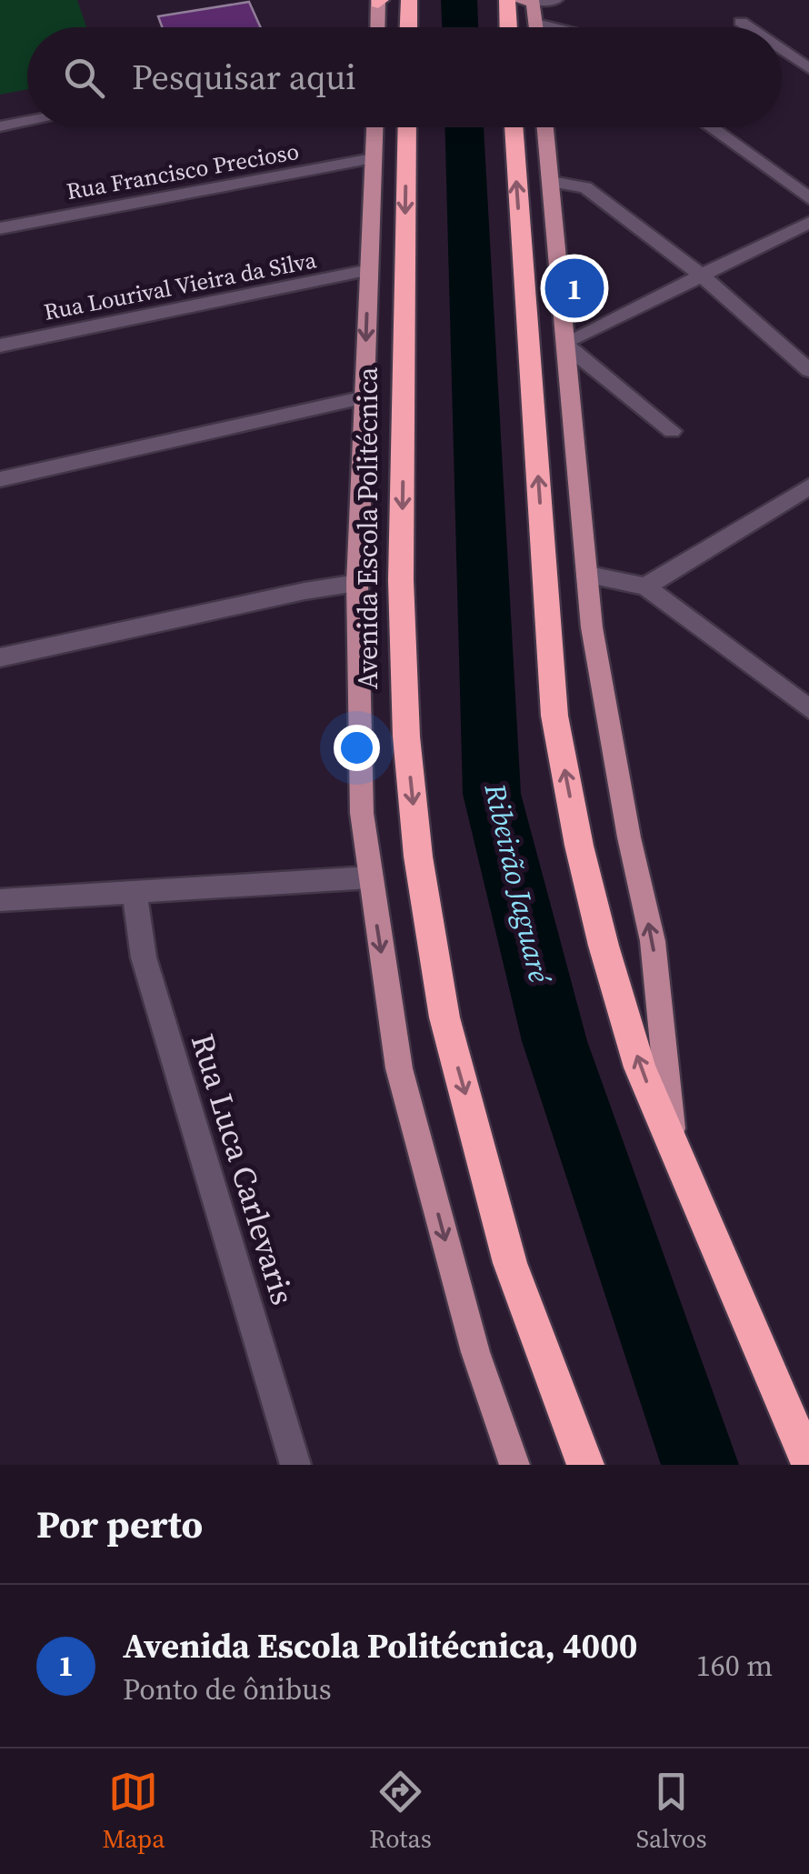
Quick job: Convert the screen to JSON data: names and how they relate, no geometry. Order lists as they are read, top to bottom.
{
  "streets": {
    "highway": ["Avenida Escola Politécnica"],
    "street": ["Rua Francisco Precioso", "Rua Lourival Vieira da Silva", "Rua Luca Carlevaris"]
  },
  "water": ["Ribeirão Jaguaré"],
  "page": {
    "search": "Pesquisar aqui",
    "pins": "1",
    "heading": "Por perto",
    "list": [
      {
        "mark": "1",
        "name": "Avenida Escola Politécnica, 4000",
        "note": "Ponto de ônibus",
        "value": "160 m"
      }
    ],
    "nav": ["Mapa", "Rotas", "Salvos"]
  }
}
